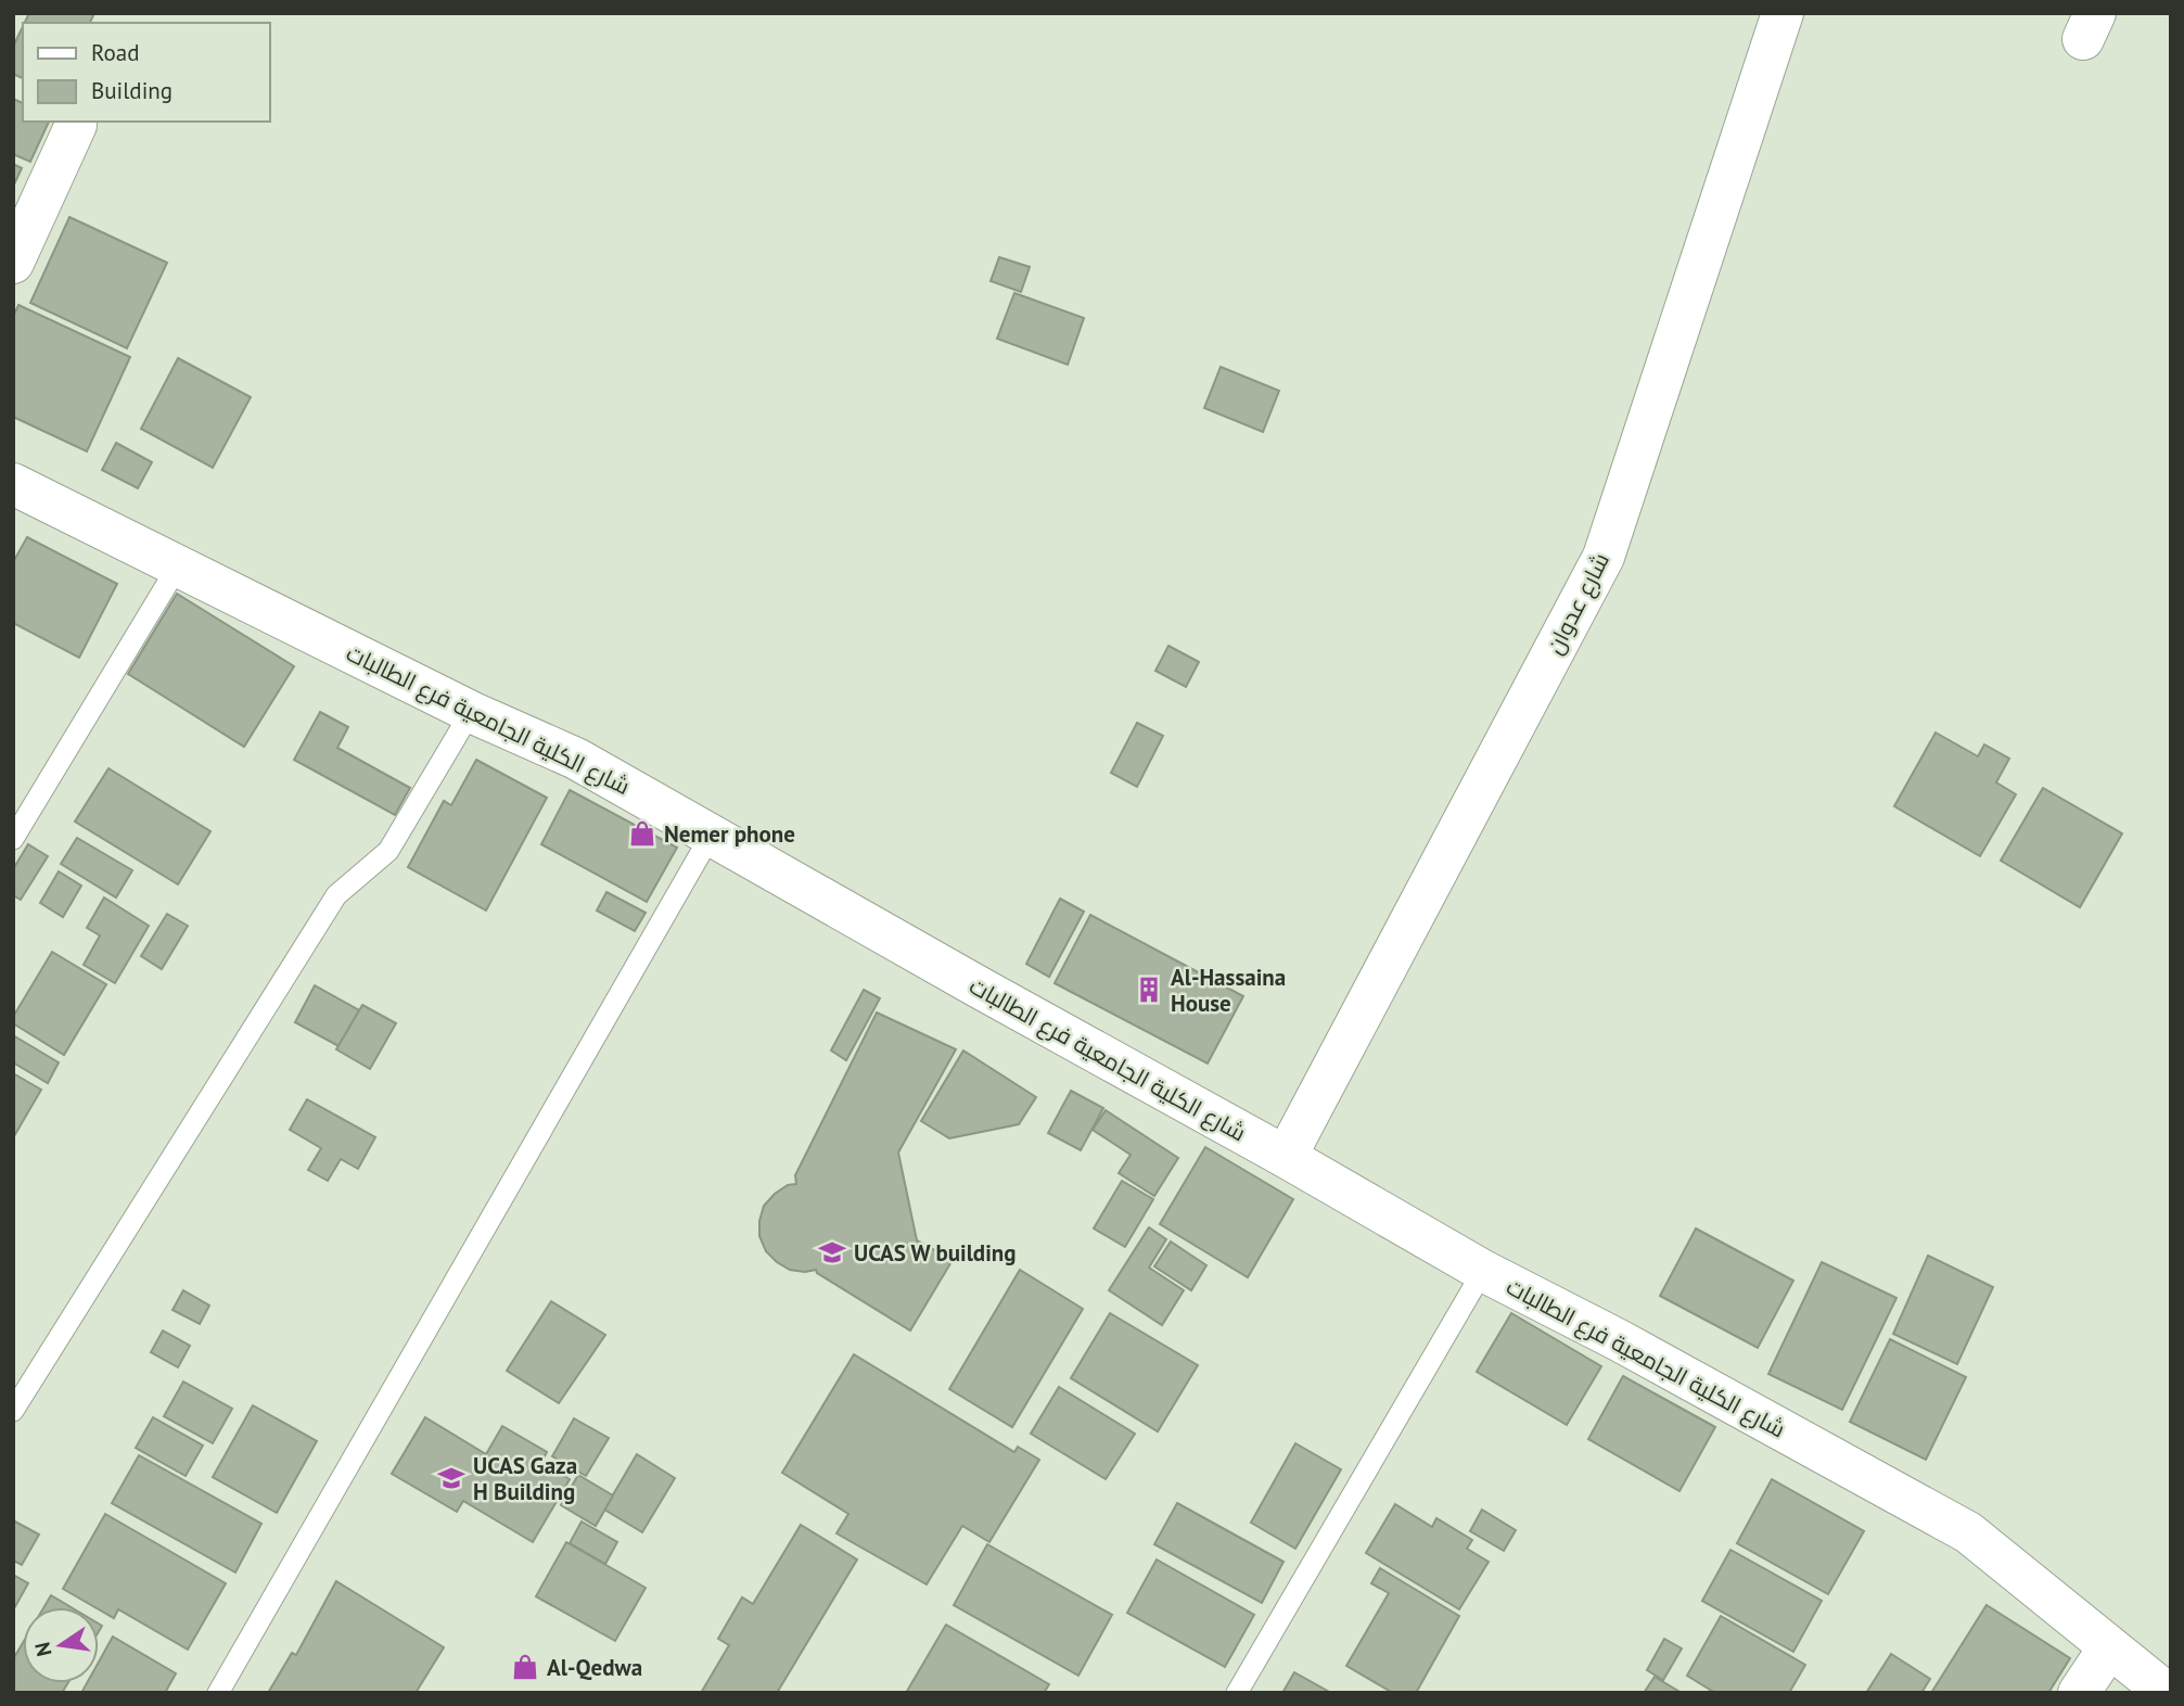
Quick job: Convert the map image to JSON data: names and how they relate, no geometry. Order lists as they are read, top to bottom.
{
  "streets": {
    "street": ["شارع عدوان", "شارع الكلية الجامعية فرع الطالبات"]
  },
  "crossings": [
    ["شارع عدوان", "شارع الكلية الجامعية فرع الطالبات"]
  ],
  "places": {
    "shop": ["Nemer phone", "Al-Qedwa"],
    "building": ["Al-Hassaina House"],
    "school or university": ["UCAS W building", "UCAS Gaza H Building"]
  },
  "legend": ["Road", "Building"],
  "north": "left"
}
